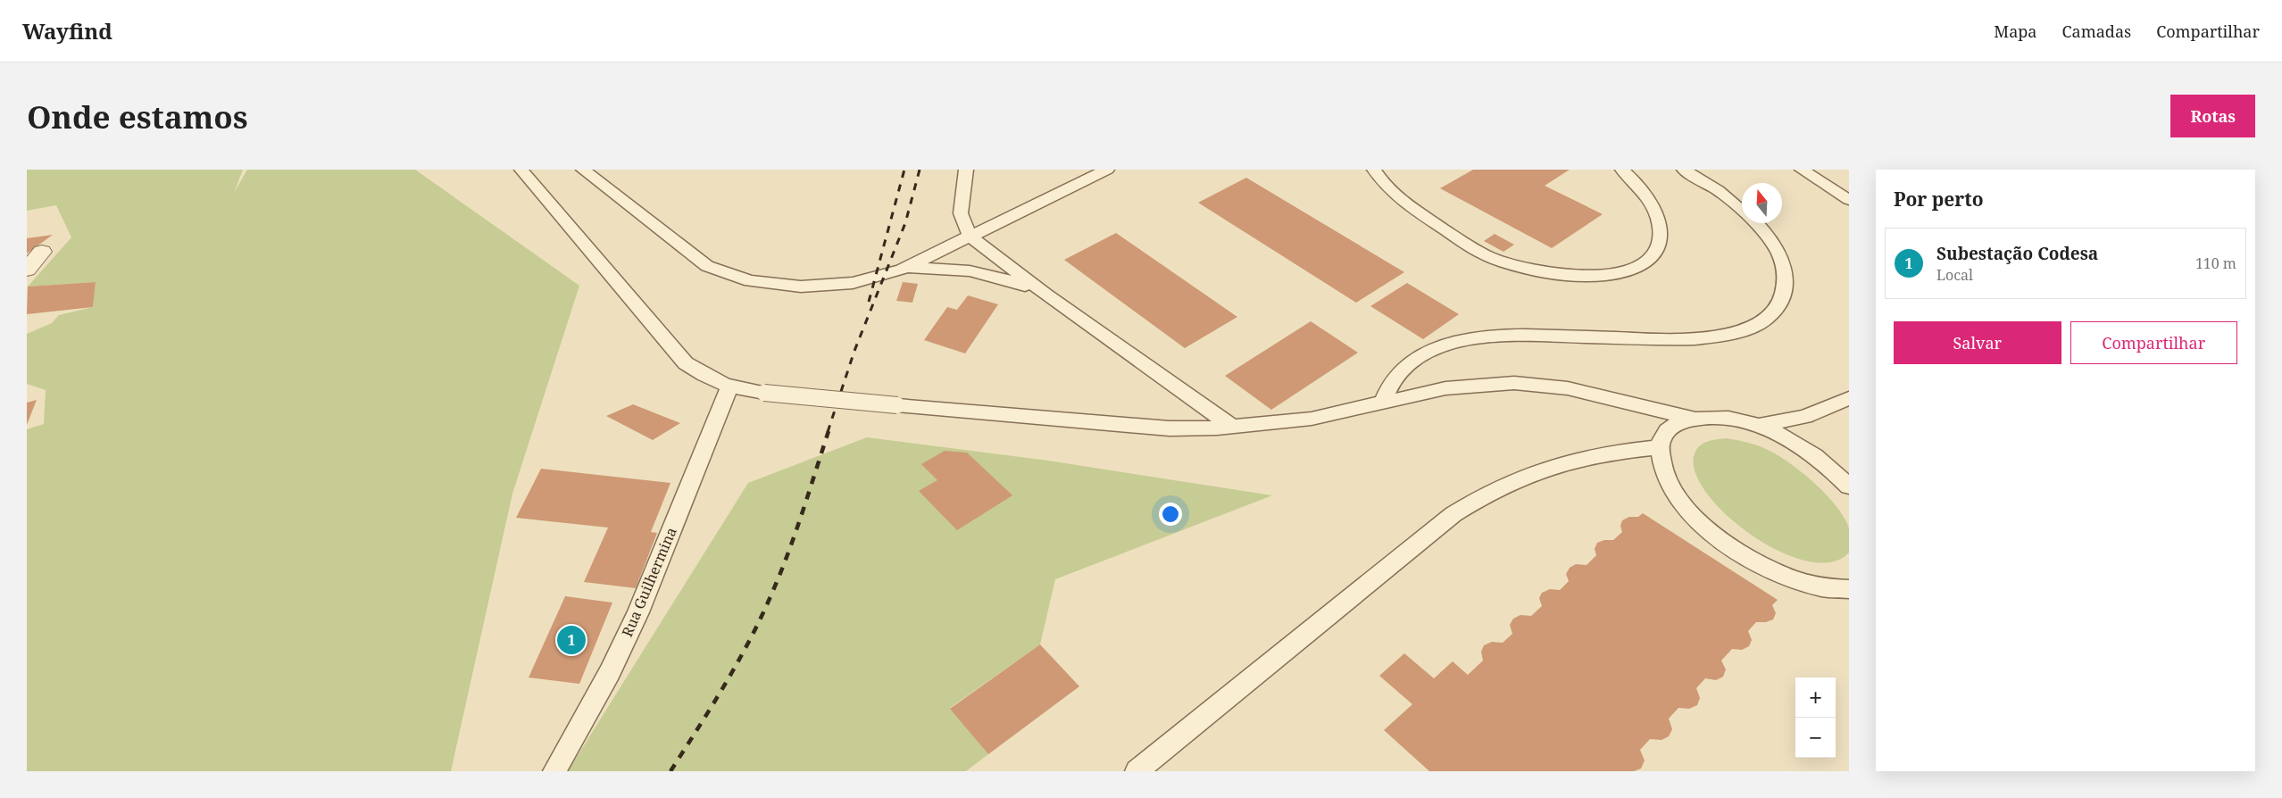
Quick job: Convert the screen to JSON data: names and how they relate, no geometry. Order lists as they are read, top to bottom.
{
  "streets": {
    "lane": ["Rua Guilhermina"]
  },
  "north": "top",
  "page": {
    "header": "Wayfind",
    "nav": ["Mapa", "Camadas", "Compartilhar"],
    "buttons": [
      "Rotas",
      ["Salvar", "Compartilhar"]
    ],
    "title": "Onde estamos",
    "heading": "Por perto",
    "list": [
      {
        "mark": "1",
        "name": "Subestação Codesa",
        "note": "Local",
        "value": "110 m"
      }
    ],
    "pins": "1",
    "map_buttons": ["+", "−"]
  }
}
